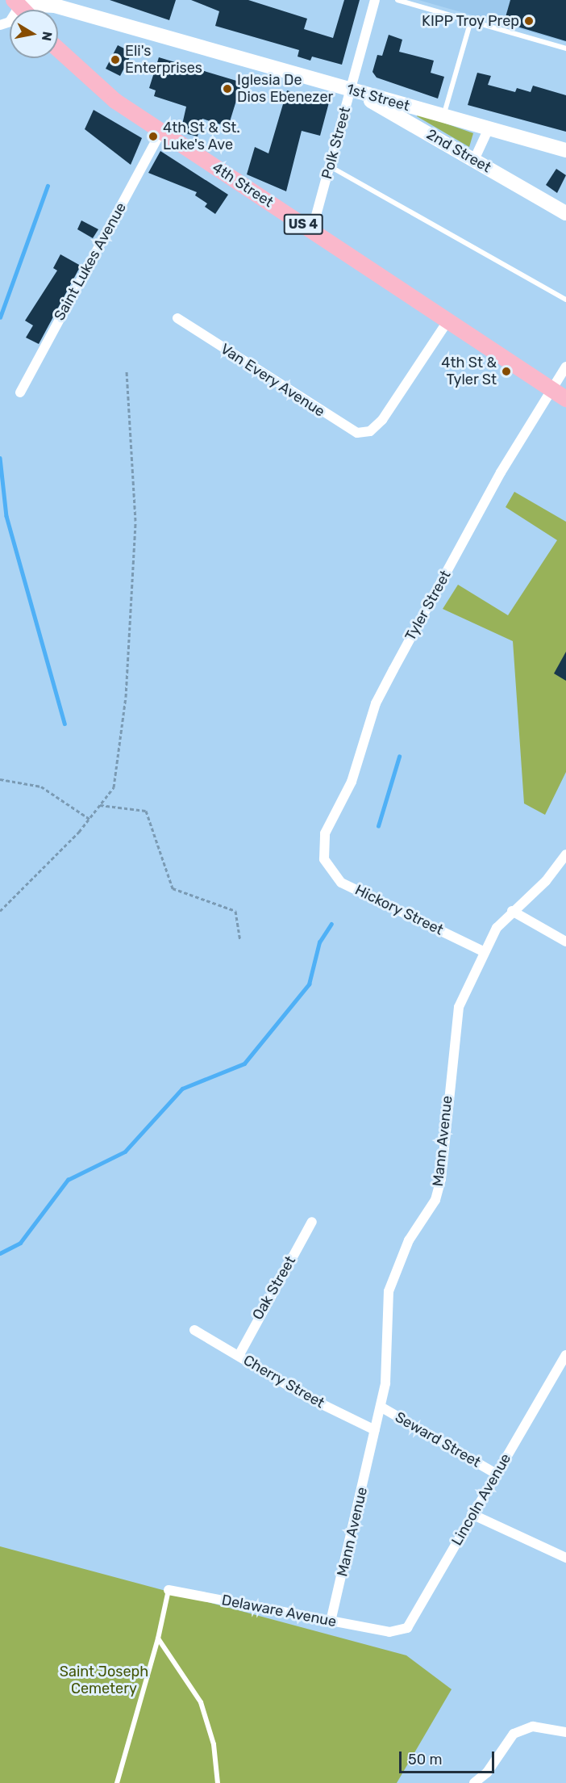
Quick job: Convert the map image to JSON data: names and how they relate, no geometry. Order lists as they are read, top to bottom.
{
  "streets": {
    "main road": ["4th Street", "US 4"],
    "street": [
      "1st Street",
      "Polk Street",
      "2nd Street",
      "Saint Lukes Avenue",
      "Van Every Avenue",
      "Tyler Street",
      "Hickory Street",
      "Mann Avenue",
      "Oak Street",
      "Cherry Street",
      "Seward Street",
      "Lincoln Avenue",
      "Delaware Avenue"
    ]
  },
  "crossings": [
    ["1st Street", "Polk Street"],
    ["1st Street", "2nd Street"],
    ["Polk Street", "2nd Street"],
    ["Polk Street", "4th Street"],
    ["4th Street", "Saint Lukes Avenue"],
    ["4th Street", "Van Every Avenue"],
    ["4th Street", "Tyler Street"],
    ["Tyler Street", "Hickory Street"],
    ["Hickory Street", "Mann Avenue"],
    ["Mann Avenue", "Cherry Street"],
    ["Mann Avenue", "Seward Street"],
    ["Mann Avenue", "Delaware Avenue"],
    ["Oak Street", "Cherry Street"],
    ["Seward Street", "Lincoln Avenue"],
    ["Lincoln Avenue", "Delaware Avenue"]
  ],
  "parks": ["Saint Joseph Cemetery"],
  "places": [
    "KIPP Troy Prep",
    "Eli's Enterprises",
    "Iglesia De Dios Ebenezer",
    "4th St & St. Luke's Ave",
    "4th St & Tyler St"
  ],
  "scale_bar": "50 m",
  "north": "right"
}
